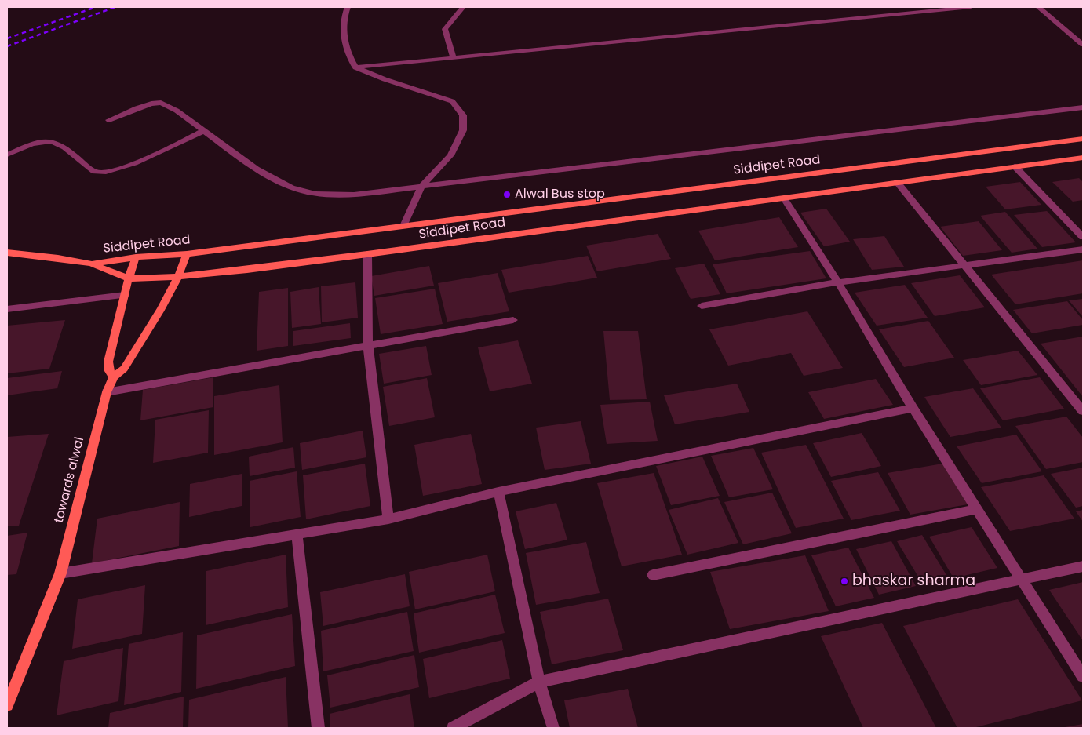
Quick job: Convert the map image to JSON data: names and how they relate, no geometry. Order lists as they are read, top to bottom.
{
  "streets": {
    "main road": ["Siddipet Road", "towards alwal"]
  },
  "places": ["Alwal Bus stop", "bhaskar sharma"]
}
